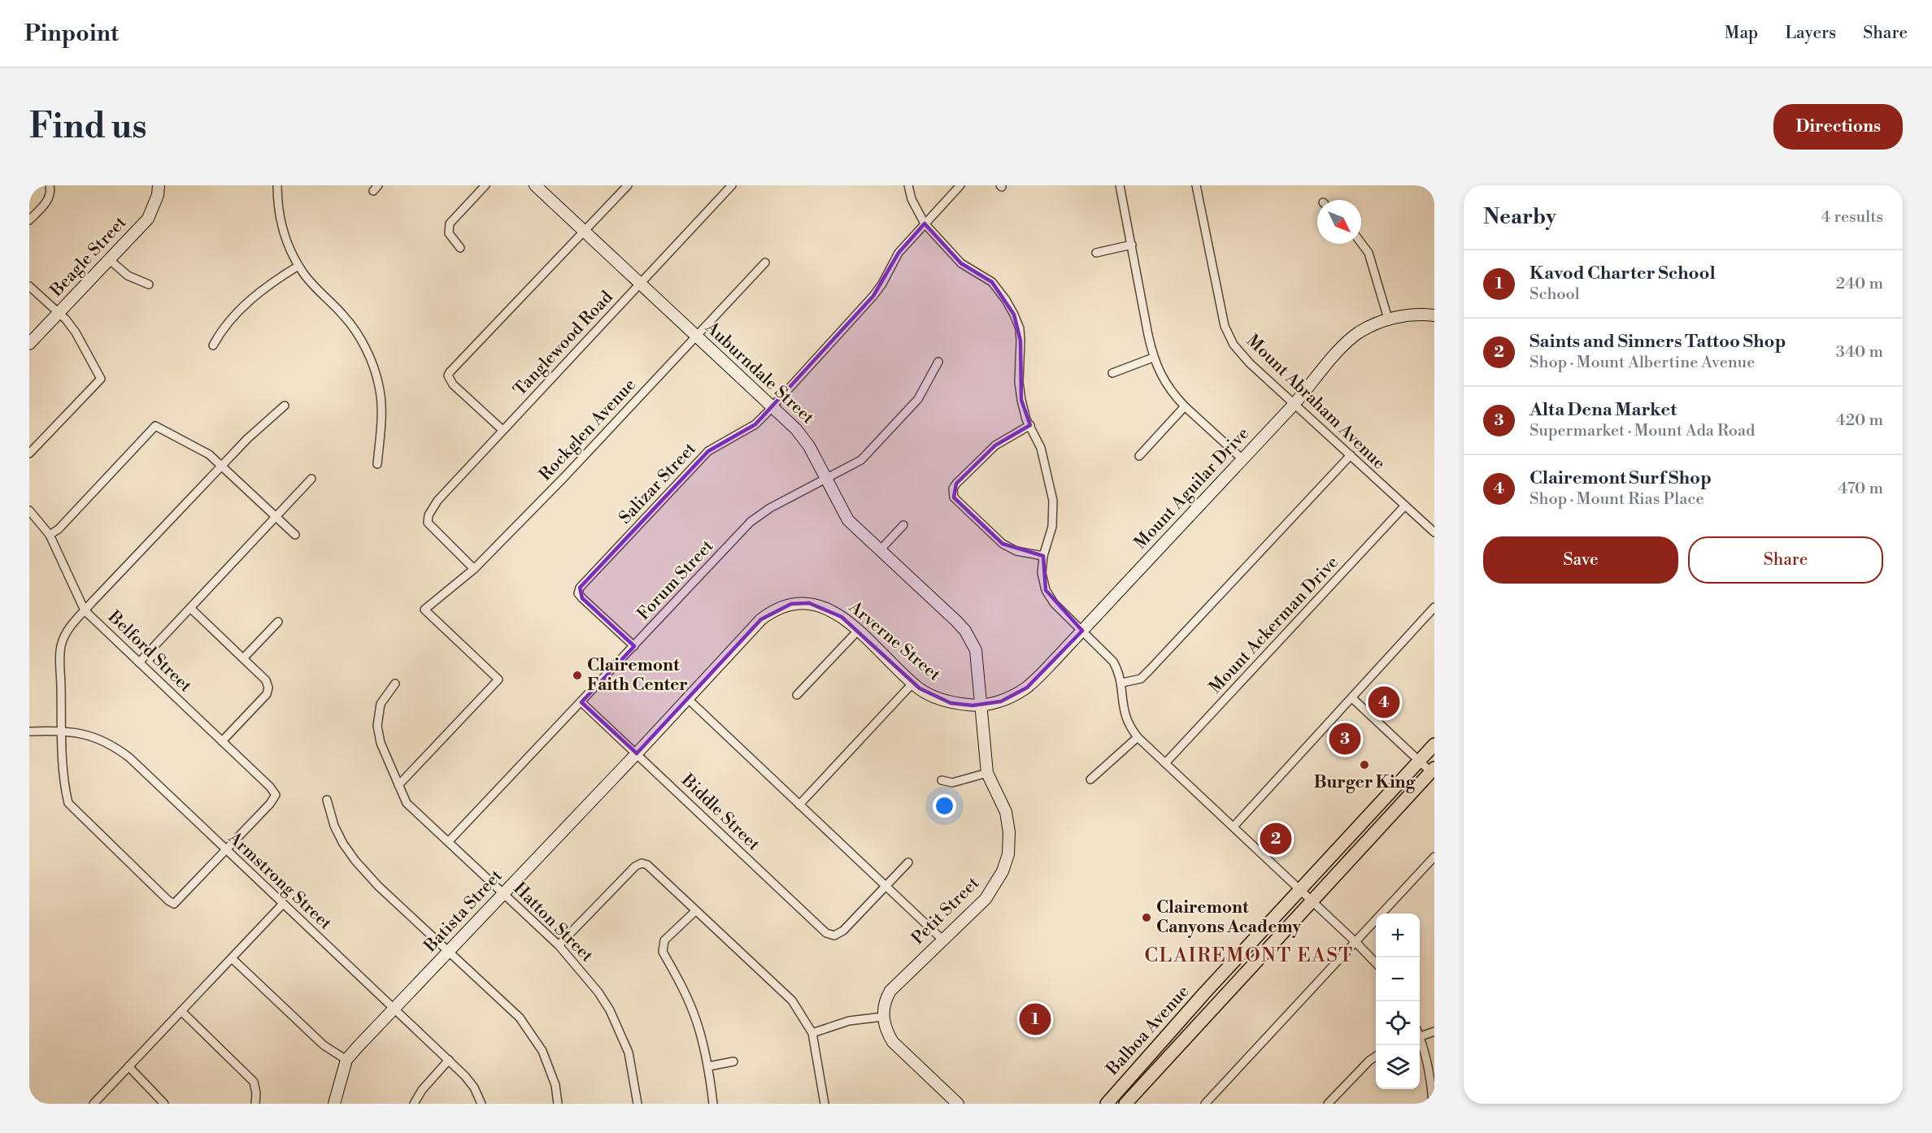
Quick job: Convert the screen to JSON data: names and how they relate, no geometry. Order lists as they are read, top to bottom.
{
  "streets": {
    "main road": ["Balboa Avenue"],
    "street": [
      "Beagle Street",
      "Tanglewood Road",
      "Auburndale Street",
      "Mount Abraham Avenue",
      "Rockglen Avenue",
      "Salizar Street",
      "Mount Aguilar Drive",
      "Forum Street",
      "Mount Ackerman Drive",
      "Arverne Street",
      "Belford Street",
      "Biddle Street",
      "Armstrong Street",
      "Batista Street",
      "Petit Street",
      "Hatton Street"
    ]
  },
  "crossings": [
    ["Tanglewood Road", "Auburndale Street"],
    ["Tanglewood Road", "Rockglen Avenue"],
    ["Auburndale Street", "Rockglen Avenue"],
    ["Auburndale Street", "Salizar Street"],
    ["Auburndale Street", "Mount Aguilar Drive"],
    ["Auburndale Street", "Forum Street"],
    ["Auburndale Street", "Arverne Street"],
    ["Auburndale Street", "Petit Street"],
    ["Mount Abraham Avenue", "Mount Aguilar Drive"],
    ["Mount Abraham Avenue", "Mount Ackerman Drive"],
    ["Rockglen Avenue", "Hatton Street"],
    ["Salizar Street", "Forum Street"],
    ["Mount Aguilar Drive", "Arverne Street"],
    ["Mount Aguilar Drive", "Petit Street"],
    ["Forum Street", "Biddle Street"],
    ["Forum Street", "Hatton Street"],
    ["Arverne Street", "Batista Street"],
    ["Arverne Street", "Petit Street"],
    ["Belford Street", "Armstrong Street"],
    ["Biddle Street", "Batista Street"],
    ["Armstrong Street", "Batista Street"],
    ["Batista Street", "Hatton Street"]
  ],
  "districts": ["CLAIREMONT EAST"],
  "places": ["Clairemont Faith Center", "Burger King", "Clairemont Canyons Academy"],
  "north": "bottom right",
  "page": {
    "header": "Pinpoint",
    "nav": ["Map", "Layers", "Share"],
    "buttons": [
      "Directions",
      ["Save", "Share"]
    ],
    "title": "Find us",
    "heading": ["Nearby", "4 results"],
    "list": [
      {
        "mark": "1",
        "name": "Kavod Charter School",
        "note": "School",
        "value": "240 m"
      },
      {
        "mark": "2",
        "name": "Saints and Sinners Tattoo Shop",
        "note": "Shop · Mount Albertine Avenue",
        "value": "340 m"
      },
      {
        "mark": "3",
        "name": "Alta Dena Market",
        "note": "Supermarket · Mount Ada Road",
        "value": "420 m"
      },
      {
        "mark": "4",
        "name": "Clairemont Surf Shop",
        "note": "Shop · Mount Rias Place",
        "value": "470 m"
      }
    ],
    "pins": [
      "4",
      "3",
      "2",
      "1"
    ],
    "map_buttons": ["+", "−"]
  }
}
